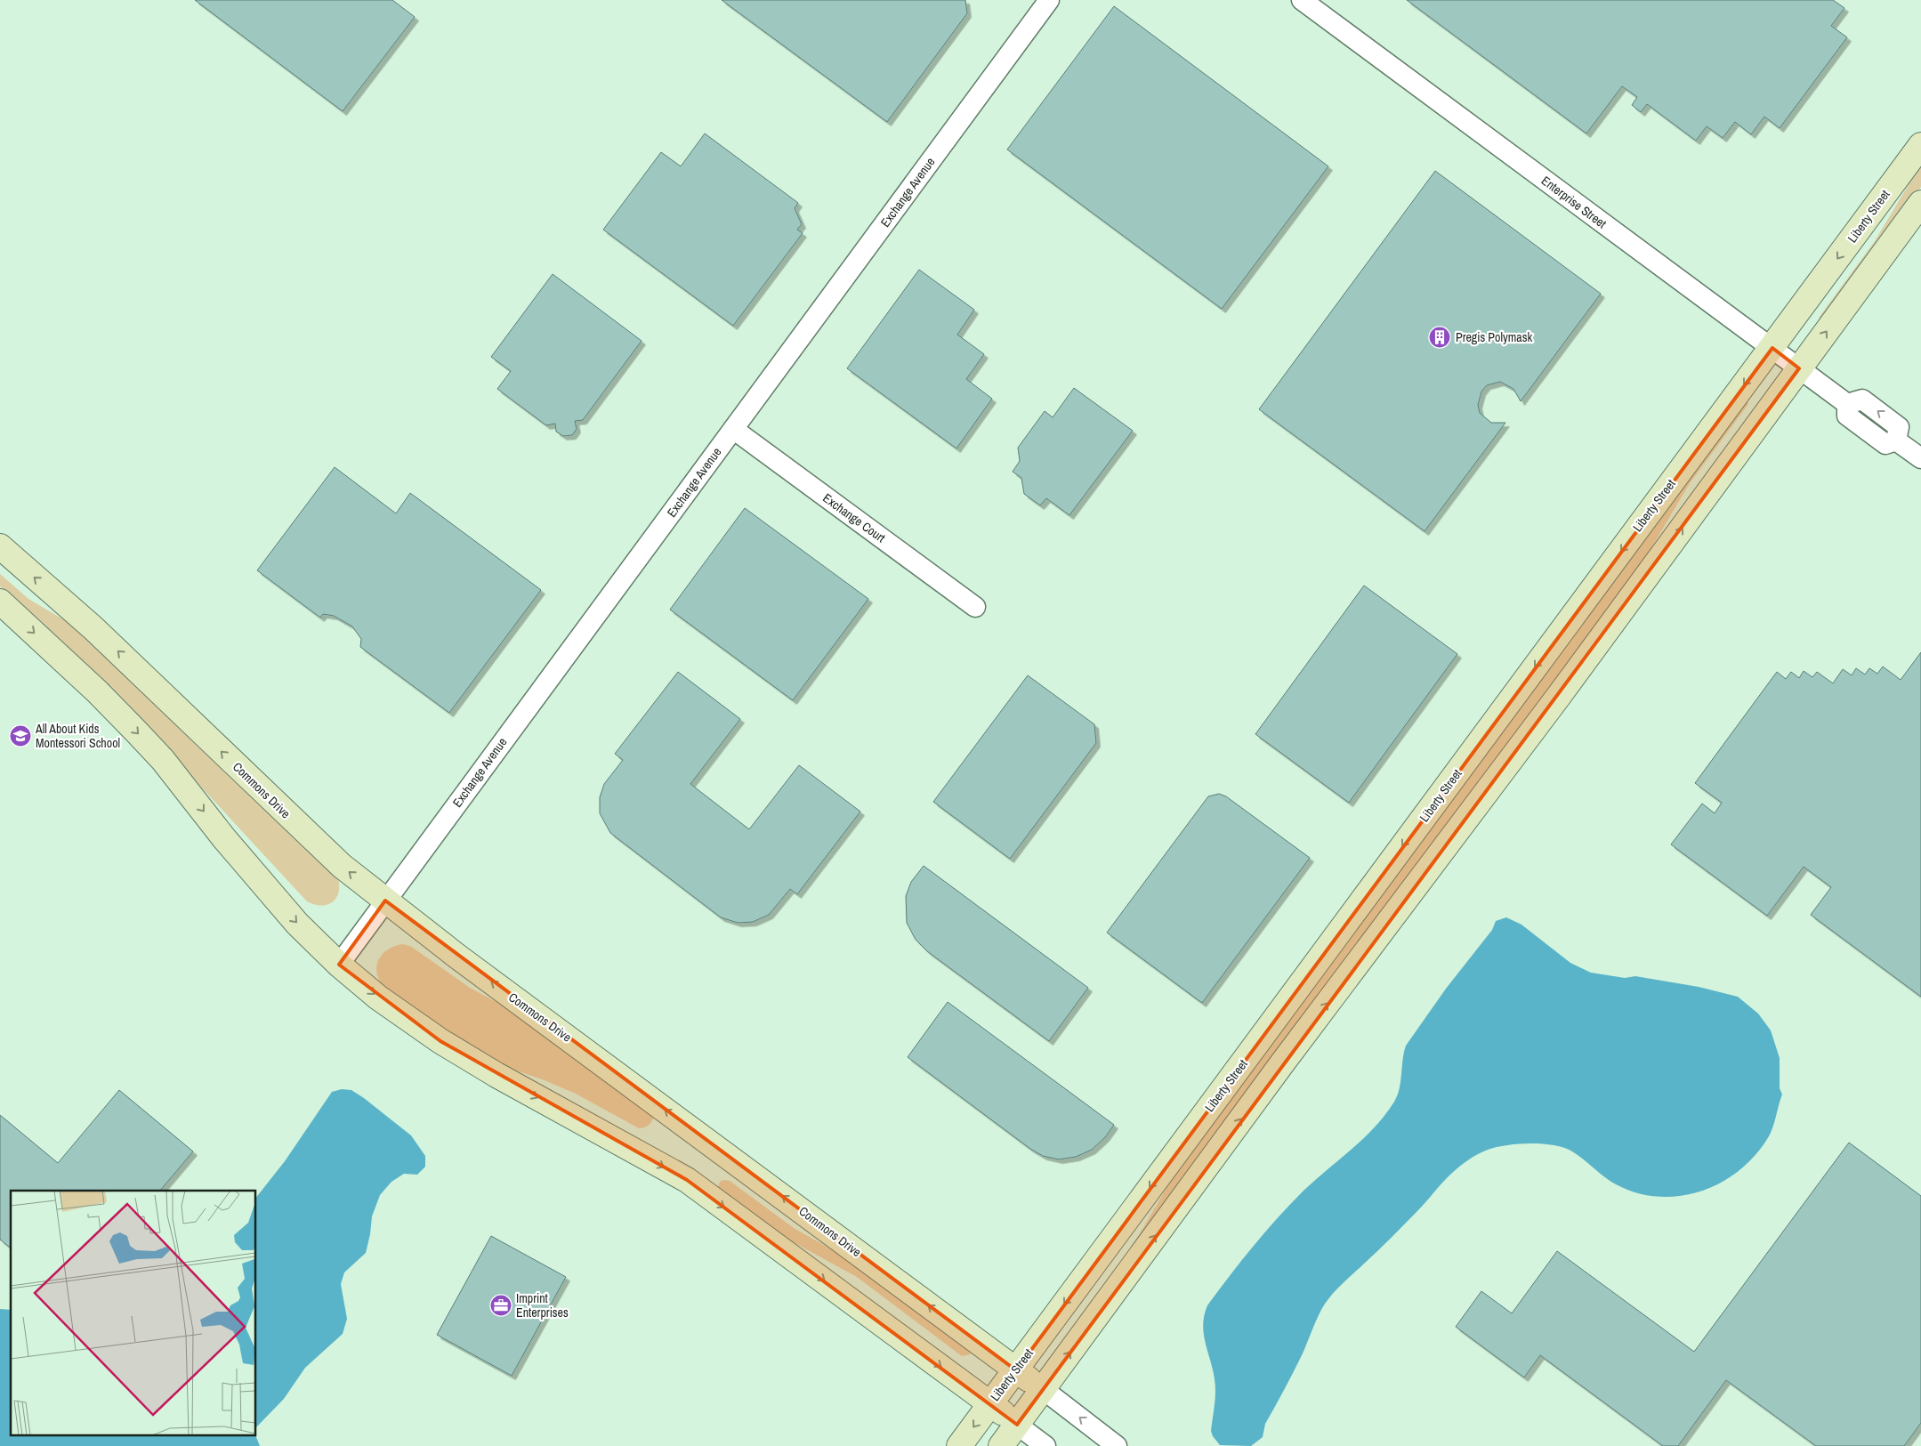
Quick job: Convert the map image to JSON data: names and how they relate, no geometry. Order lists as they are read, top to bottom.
{
  "streets": {
    "street": [
      "Exchange Avenue",
      "Enterprise Street",
      "Liberty Street",
      "Exchange Court",
      "Commons Drive"
    ]
  },
  "crossings": [
    ["Exchange Avenue", "Exchange Court"],
    ["Exchange Avenue", "Commons Drive"],
    ["Enterprise Street", "Liberty Street"],
    ["Liberty Street", "Commons Drive"]
  ],
  "places": {
    "building": ["Pregis Polymask"],
    "school or university": ["All About Kids Montessori School"],
    "office": ["Imprint Enterprises"]
  }
}
